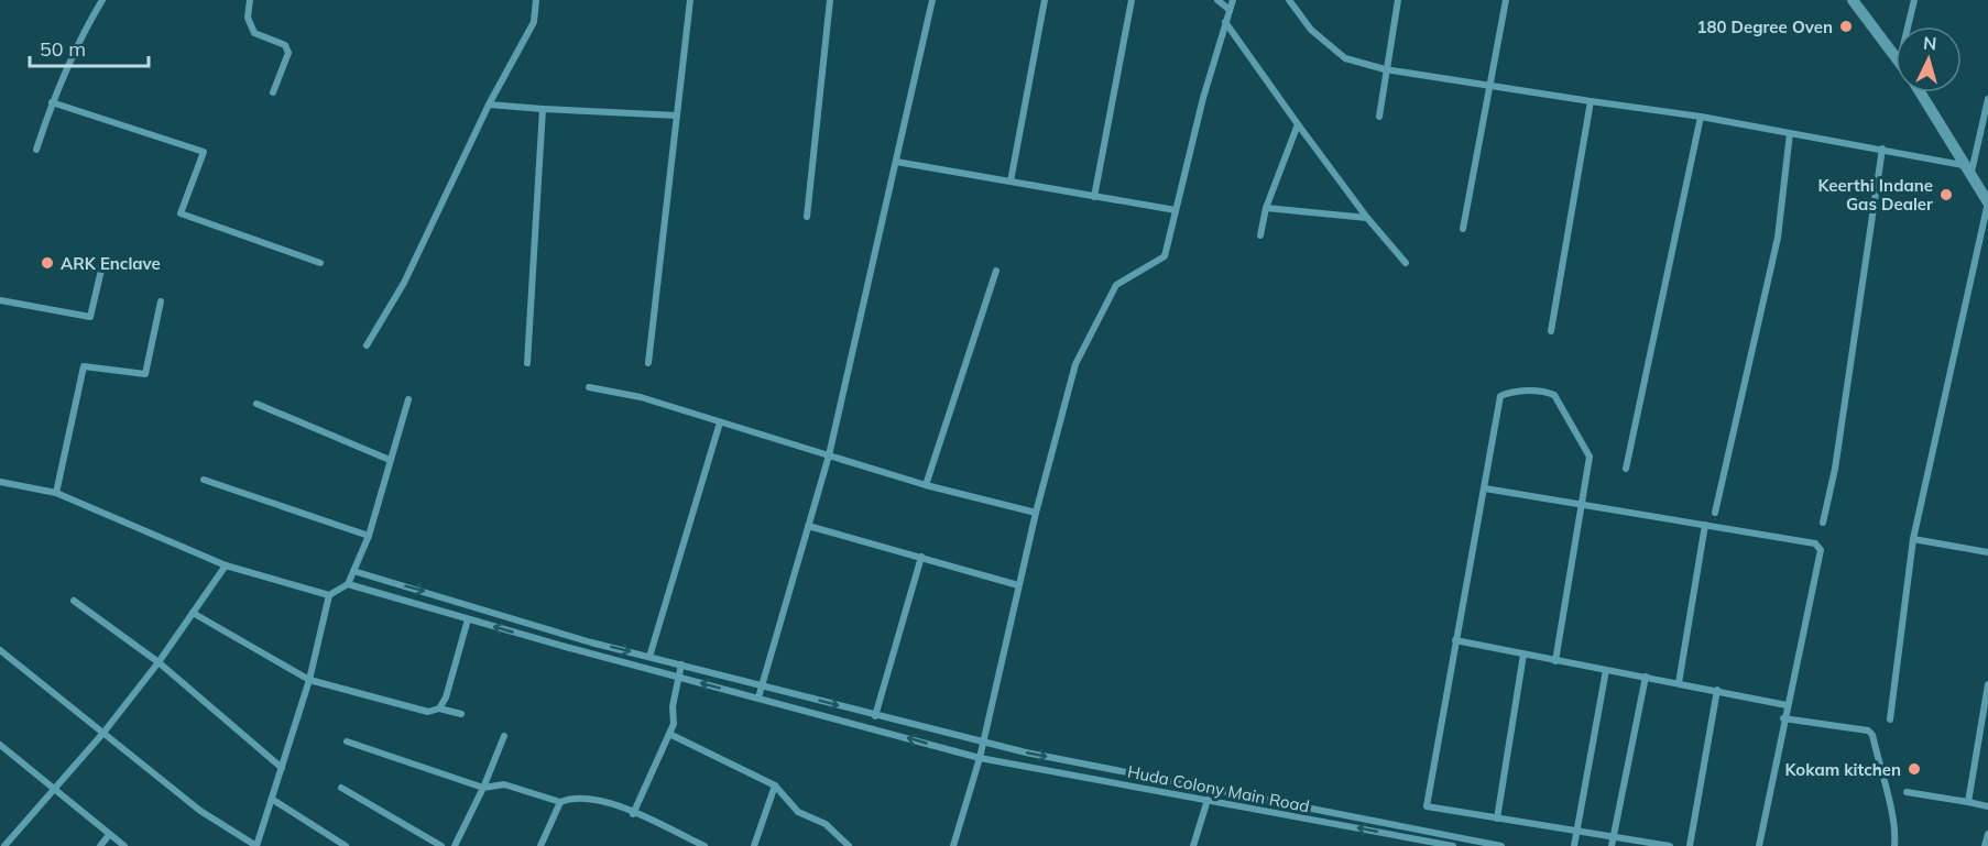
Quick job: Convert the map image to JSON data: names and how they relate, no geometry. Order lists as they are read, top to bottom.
{
  "streets": {
    "street": ["Huda Colony Main Road"]
  },
  "places": [
    "180 Degree Oven",
    "Keerthi Indane Gas Dealer",
    "ARK Enclave",
    "Kokam kitchen"
  ],
  "scale_bar": "50 m",
  "north": "top"
}
